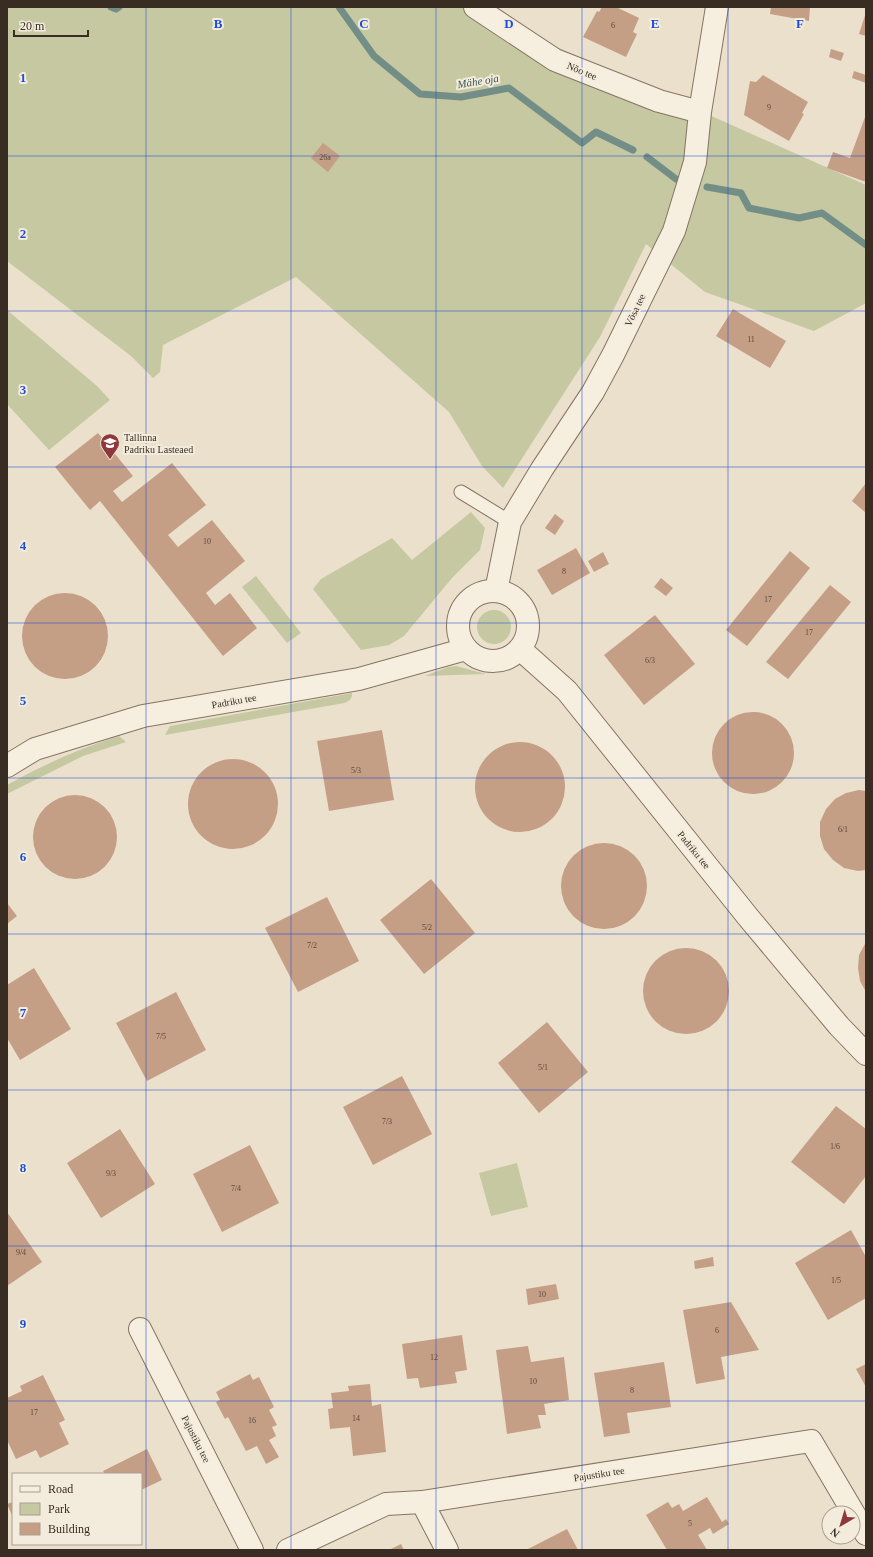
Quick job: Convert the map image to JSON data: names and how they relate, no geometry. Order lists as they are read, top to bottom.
{
  "streets": {
    "street": [
      "Nõo tee",
      "Võsa tee",
      "Padriku tee",
      "Pajustiku tee"
    ]
  },
  "crossings": [
    ["Nõo tee", "Võsa tee"],
    ["Võsa tee", "Padriku tee"]
  ],
  "water": ["Mähe oja"],
  "places": {
    "school or university": ["Tallinna Padriku Lasteaed"]
  },
  "house_numbers": [
    "6",
    "9",
    "26a",
    "11",
    "10",
    "8",
    "17",
    "17",
    "6/3",
    "5/3",
    "6/1",
    "5/2",
    "7/2",
    "7/5",
    "5/1",
    "7/3",
    "1/6",
    "9/3",
    "7/4",
    "9/4",
    "1/5",
    "10",
    "6",
    "12",
    "10",
    "8",
    "17",
    "14",
    "16",
    "5"
  ],
  "legend": ["Road", "Park", "Building"],
  "scale_bar": "20 m",
  "north": "bottom left",
  "grid": {
    "columns": [
      "B",
      "C",
      "D",
      "E",
      "F"
    ],
    "rows": [
      "1",
      "2",
      "3",
      "4",
      "5",
      "6",
      "7",
      "8",
      "9"
    ]
  }
}
